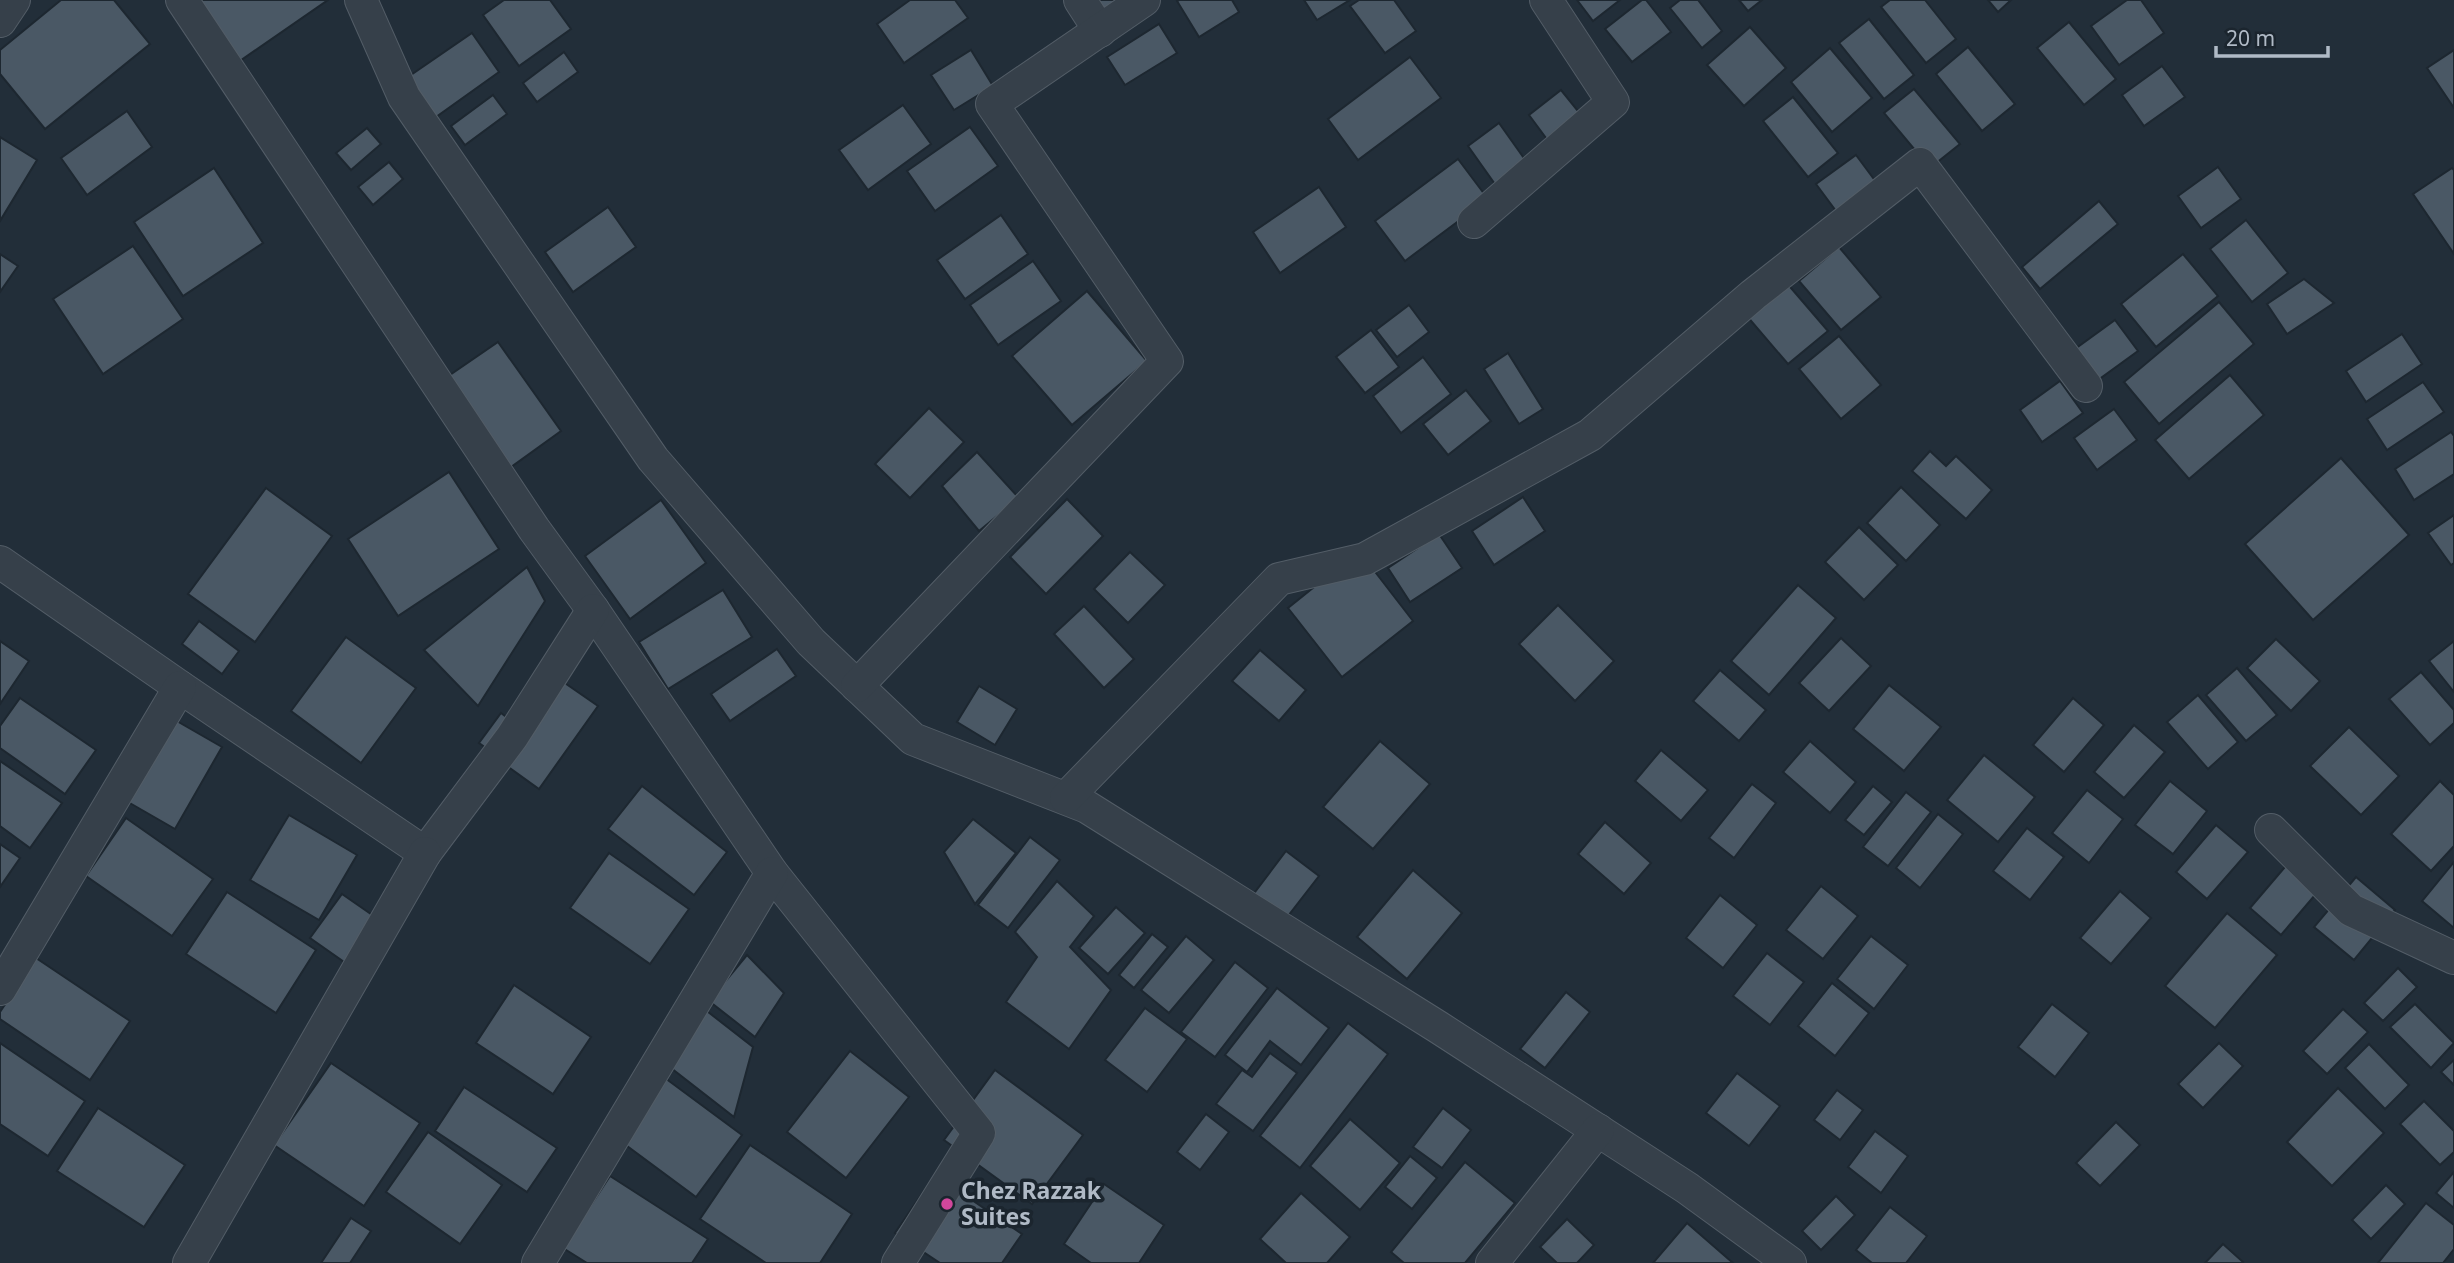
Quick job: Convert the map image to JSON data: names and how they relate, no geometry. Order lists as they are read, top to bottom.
{
  "places": ["Chez Razzak Suites"],
  "scale_bar": "20 m"
}
